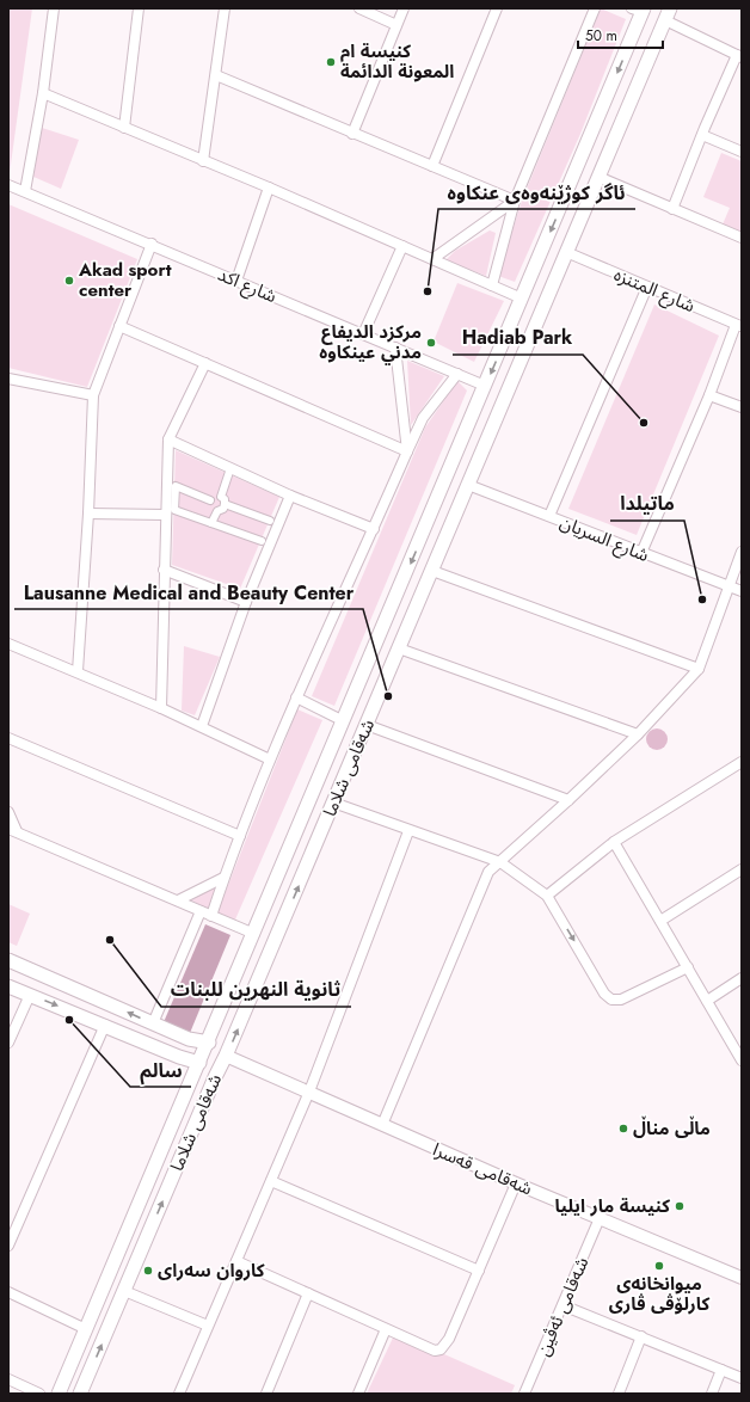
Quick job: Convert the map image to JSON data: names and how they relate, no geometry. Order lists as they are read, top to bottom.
{
  "streets": {
    "main road": ["شەقامی شلاما"],
    "street": [
      "شارع اكد",
      "شارع المتنزه",
      "شارع السريان",
      "شەقامی قەسرا",
      "شەقامی ئەڤین"
    ]
  },
  "crossings": [
    ["شارع اكد", "شەقامی شلاما"],
    ["شارع المتنزه", "شەقامی شلاما"],
    ["شارع السريان", "شەقامی شلاما"],
    ["شەقامی شلاما", "شەقامی قەسرا"],
    ["شەقامی قەسرا", "شەقامی ئەڤین"]
  ],
  "places": [
    "كنيسة ام المعونة الدائمة",
    "Akad sport center",
    "ئاگر كوژێنه‌وه‌ی عنكاوه",
    "مرکزد الدیفاع مدني عينكاوه",
    "Hadiab Park",
    "ماتیلدا",
    "Lausanne Medical and Beauty Center",
    "ثانوية النهرين للبنات",
    "سالم",
    "ماڵی مناڵ",
    "كنيسة مار ايليا",
    "میوانخانەی کارلۆڤی ڤاری",
    "کاروان سەرای"
  ],
  "scale_bar": "50 m"
}
